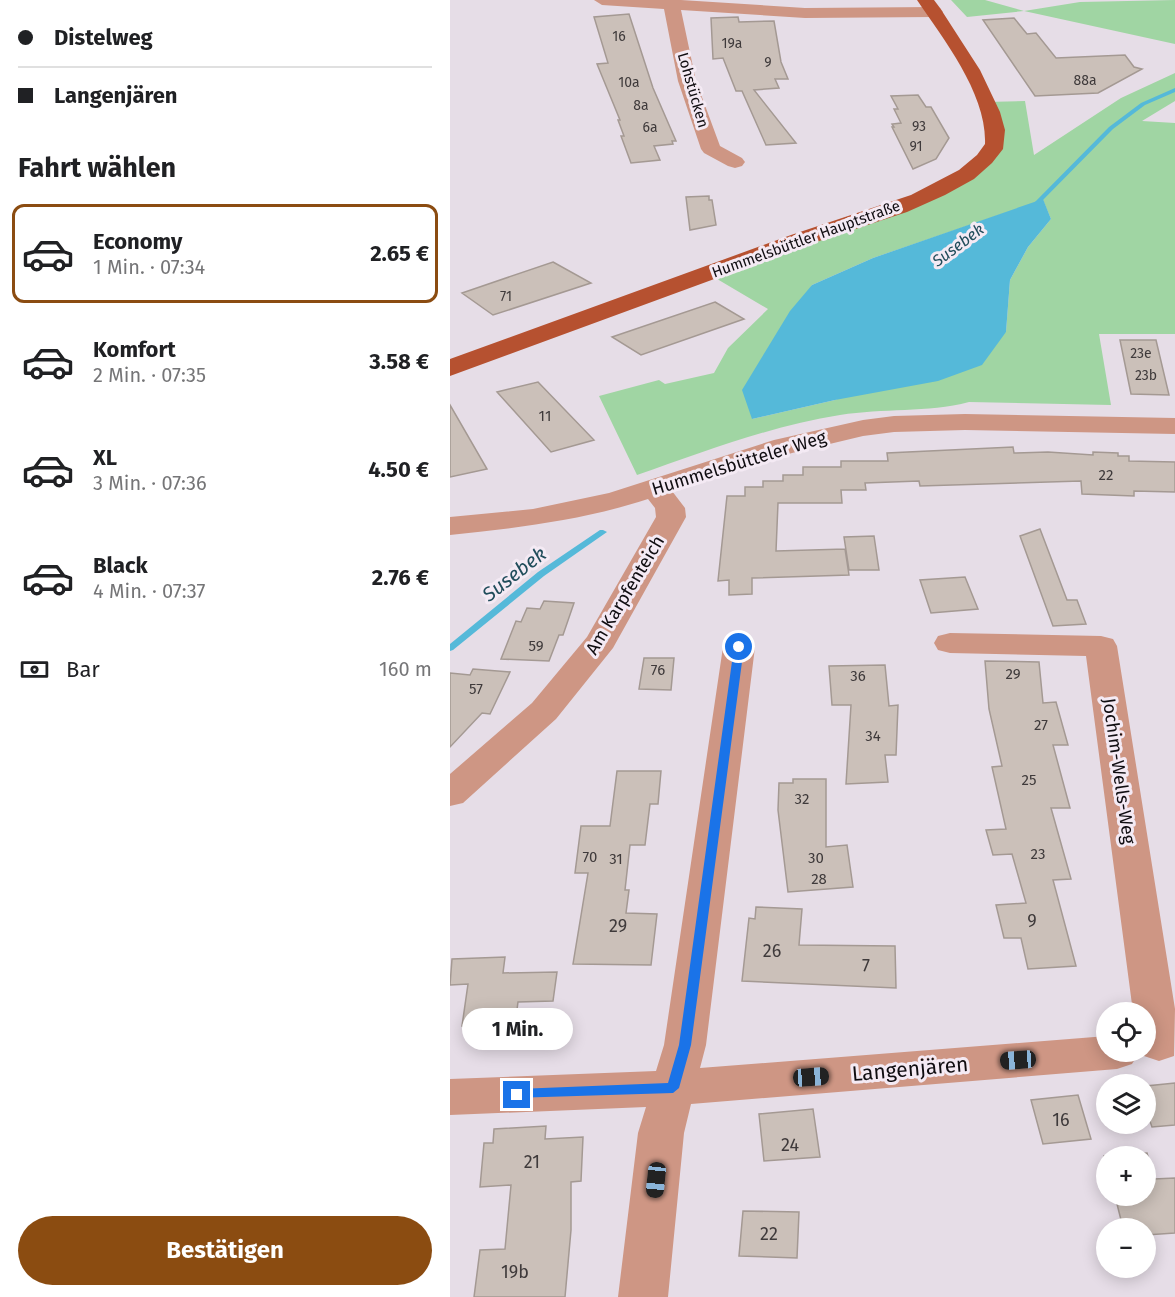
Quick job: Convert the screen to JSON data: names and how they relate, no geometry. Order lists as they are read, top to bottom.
{
  "streets": {
    "main road": ["Hummelsbüttler Hauptstraße"],
    "street": [
      "Lohstücken",
      "Hummelsbütteler Weg",
      "Am Karpfenteich",
      "Jochim-Wells-Weg",
      "Langenjären"
    ]
  },
  "crossings": [
    ["Hummelsbütteler Weg", "Am Karpfenteich"]
  ],
  "water": ["Susebek"],
  "house_numbers": [
    "16",
    "19a",
    "9",
    "88a",
    "10a",
    "8a",
    "93",
    "6a",
    "91",
    "71",
    "23e",
    "23b",
    "11",
    "22",
    "59",
    "76",
    "29",
    "36",
    "57",
    "27",
    "34",
    "25",
    "32",
    "23",
    "70",
    "30",
    "31",
    "28",
    "9",
    "29",
    "26",
    "7",
    "16",
    "24",
    "21",
    "22",
    "19b"
  ],
  "page": {
    "banner": ["Distelweg", "Langenjären"],
    "heading": "Fahrt wählen",
    "list": [
      {
        "name": "Economy",
        "note": "1 Min. · 07:34",
        "value": "2.65 €"
      },
      {
        "name": "Komfort",
        "note": "2 Min. · 07:35",
        "value": "3.58 €"
      },
      {
        "name": "XL",
        "note": "3 Min. · 07:36",
        "value": "4.50 €"
      },
      {
        "name": "Black",
        "note": "4 Min. · 07:37",
        "value": "2.76 €"
      }
    ],
    "pay": ["Bar", "160 m"],
    "map_buttons": ["+", "−"],
    "bubble": "1 Min.",
    "buttons": "Bestätigen"
  }
}
